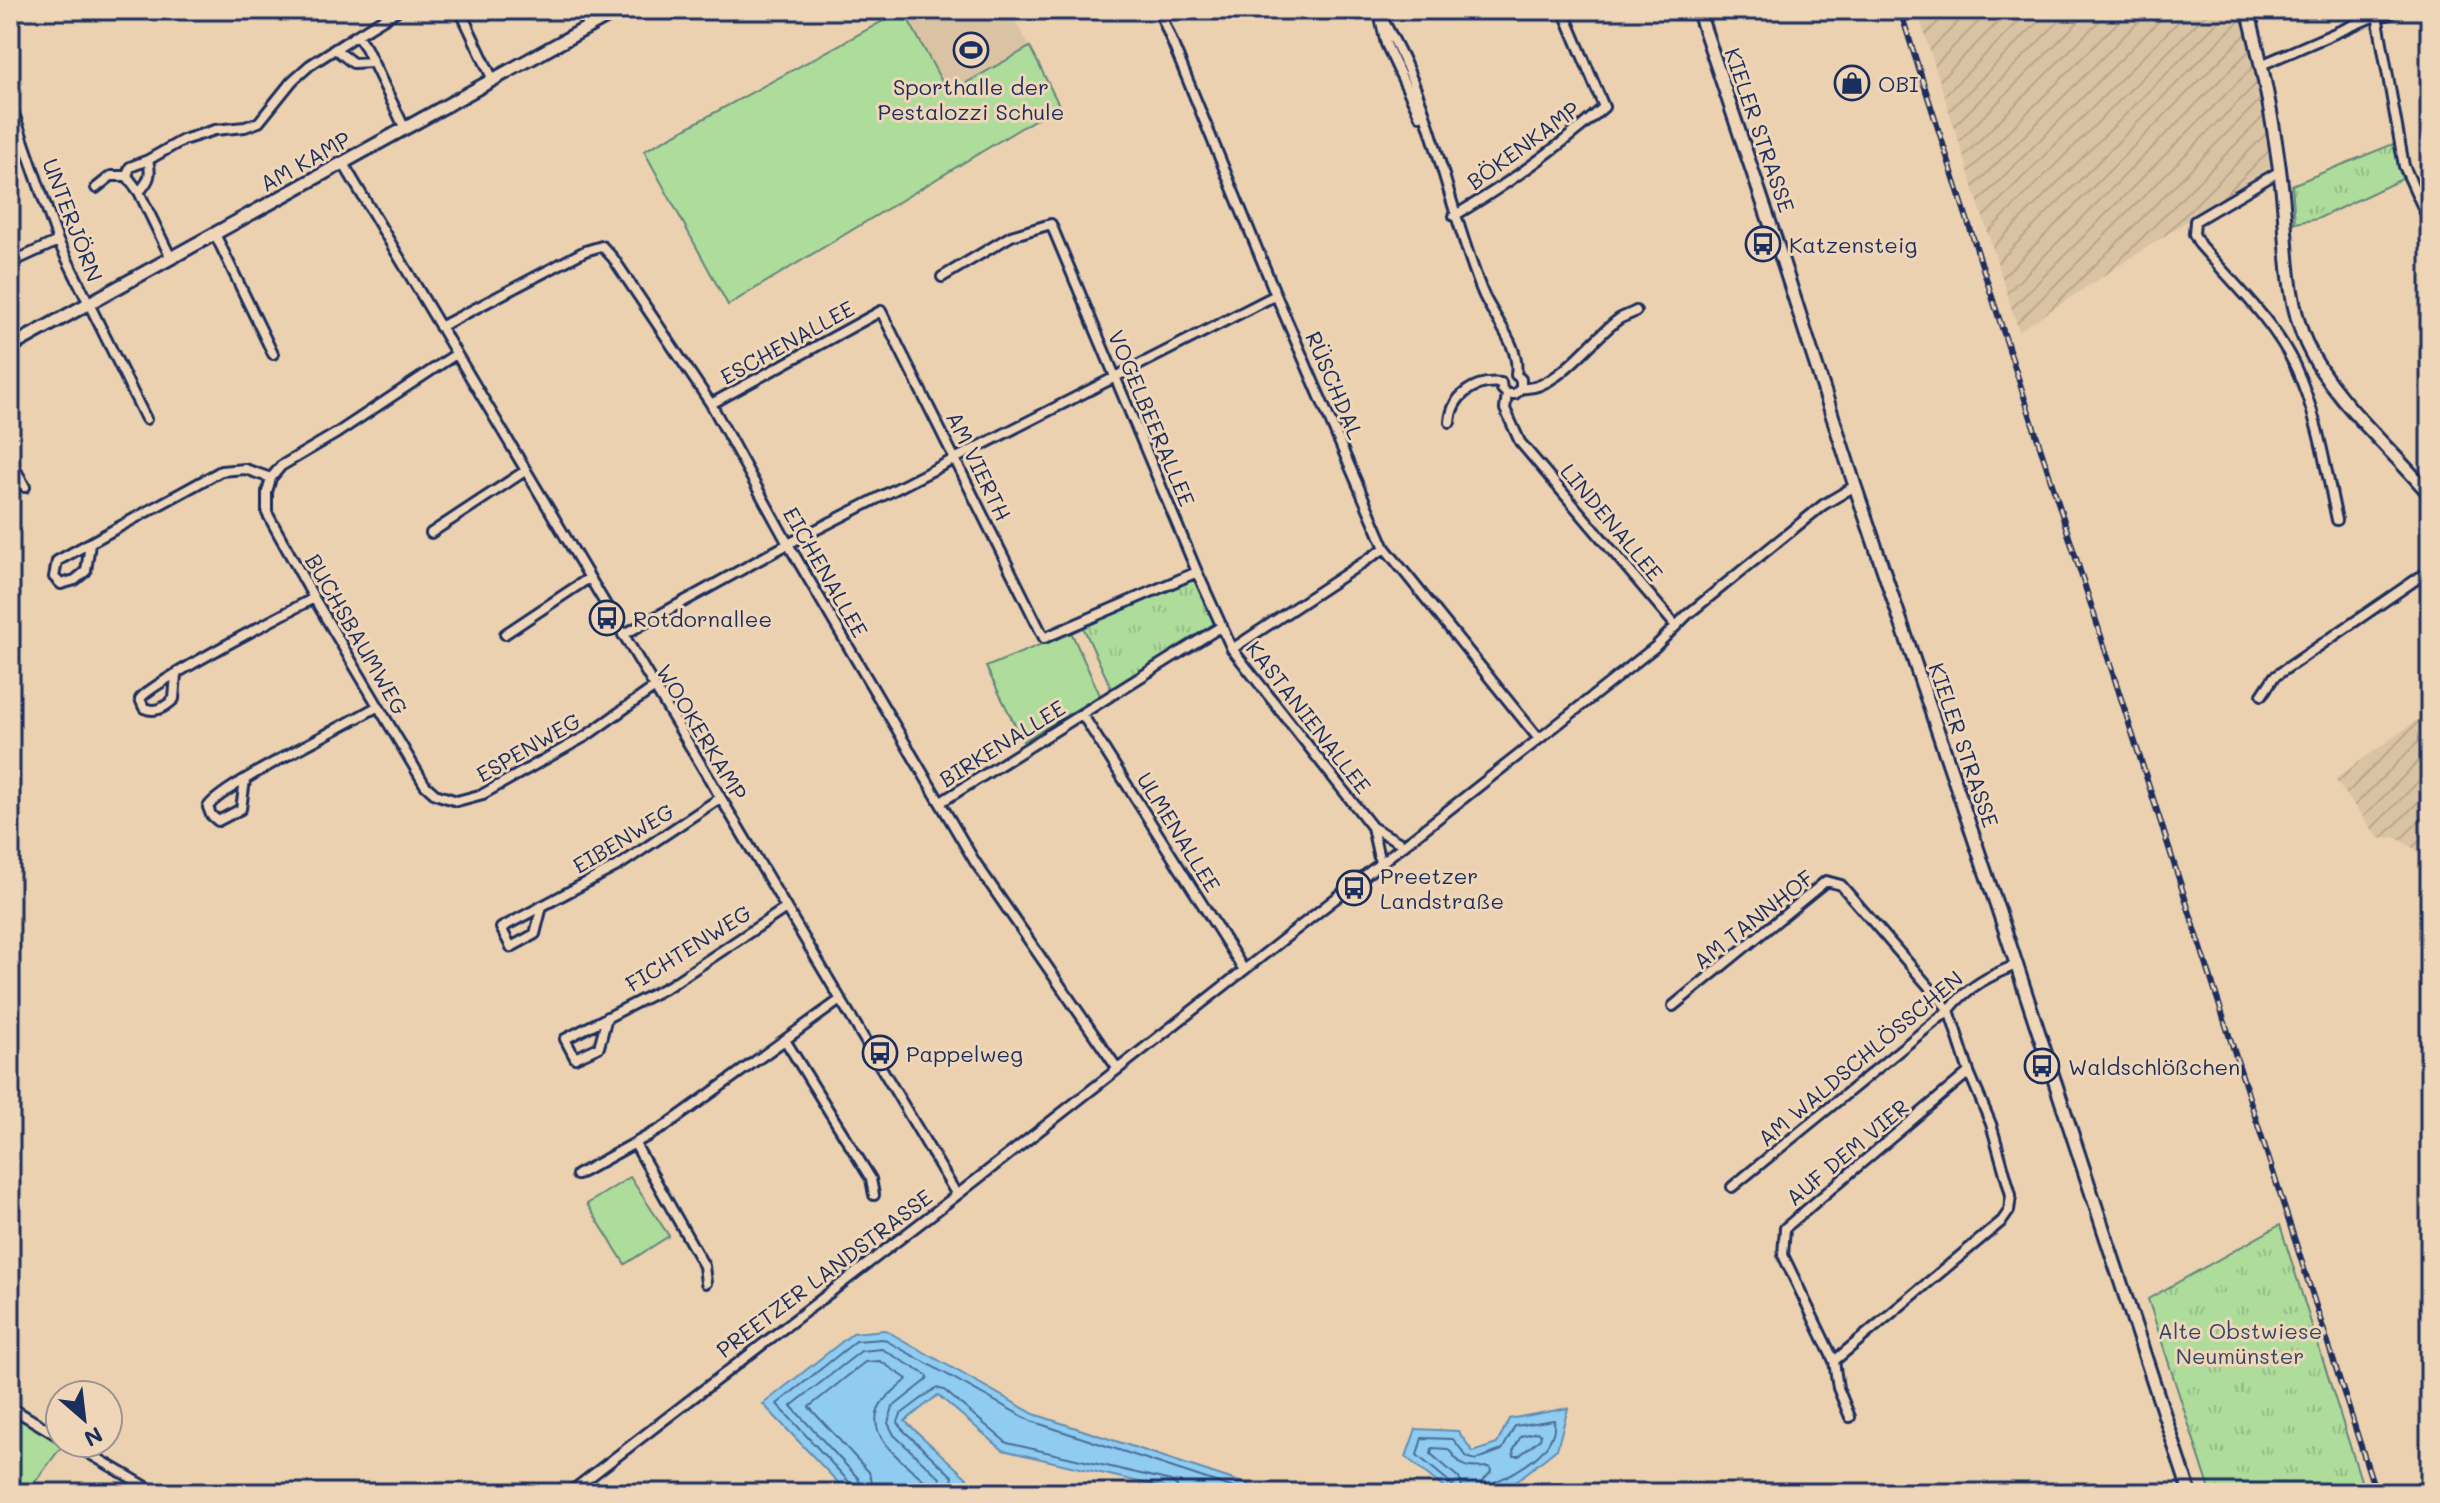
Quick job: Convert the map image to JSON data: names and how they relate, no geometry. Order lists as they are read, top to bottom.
{
  "streets": {
    "main road": ["KIELER STRASSE", "AM KAMP"],
    "street": [
      "BÖKENKAMP",
      "UNTERJÖRN",
      "ESCHENALLEE",
      "RÜSCHDAL",
      "VOGELBEERALLEE",
      "AM VIERTH",
      "LINDENALLEE",
      "EICHENALLEE",
      "BUCHSBAUMWEG",
      "KASTANIENALLEE",
      "WOOKERKAMP",
      "BIRKENALLEE",
      "ESPENWEG",
      "ULMENALLEE",
      "EIBENWEG",
      "AM TANNHOF",
      "FICHTENWEG",
      "AM WALDSCHLÖSSCHEN",
      "AUF DEM VIER",
      "PREETZER LANDSTRASSE"
    ]
  },
  "crossings": [
    ["KIELER STRASSE", "AM WALDSCHLÖSSCHEN"],
    ["KIELER STRASSE", "PREETZER LANDSTRASSE"],
    ["AM KAMP", "UNTERJÖRN"],
    ["AM KAMP", "WOOKERKAMP"],
    ["ESCHENALLEE", "AM VIERTH"],
    ["ESCHENALLEE", "EICHENALLEE"],
    ["RÜSCHDAL", "PREETZER LANDSTRASSE"],
    ["VOGELBEERALLEE", "AM VIERTH"],
    ["VOGELBEERALLEE", "KASTANIENALLEE"],
    ["VOGELBEERALLEE", "BIRKENALLEE"],
    ["LINDENALLEE", "PREETZER LANDSTRASSE"],
    ["EICHENALLEE", "WOOKERKAMP"],
    ["EICHENALLEE", "BIRKENALLEE"],
    ["EICHENALLEE", "PREETZER LANDSTRASSE"],
    ["BUCHSBAUMWEG", "ESPENWEG"],
    ["KASTANIENALLEE", "BIRKENALLEE"],
    ["KASTANIENALLEE", "PREETZER LANDSTRASSE"],
    ["WOOKERKAMP", "ESPENWEG"],
    ["WOOKERKAMP", "EIBENWEG"],
    ["WOOKERKAMP", "FICHTENWEG"],
    ["WOOKERKAMP", "PREETZER LANDSTRASSE"],
    ["BIRKENALLEE", "ULMENALLEE"],
    ["ULMENALLEE", "PREETZER LANDSTRASSE"],
    ["AM TANNHOF", "AM WALDSCHLÖSSCHEN"]
  ],
  "parks": ["Alte Obstwiese Neumünster"],
  "places": {
    "sports": ["Sporthalle der Pestalozzi Schule"],
    "shop": ["OBI"],
    "bus stop": [
      "Katzensteig",
      "Rotdornallee",
      "Preetzer Landstraße",
      "Pappelweg",
      "Waldschlößchen"
    ]
  },
  "north": "bottom right"
}
